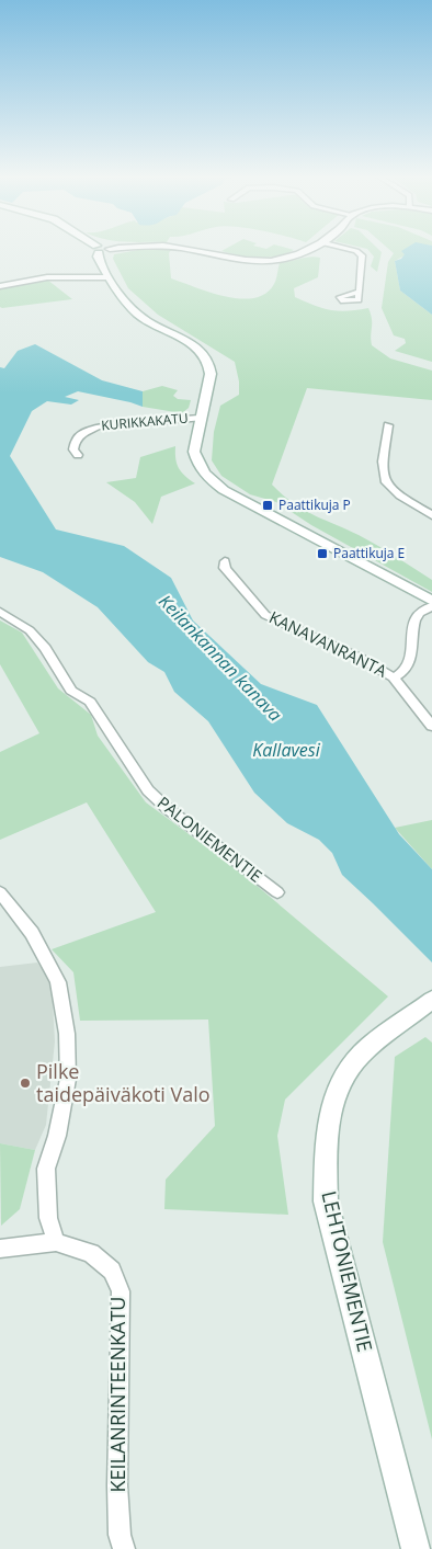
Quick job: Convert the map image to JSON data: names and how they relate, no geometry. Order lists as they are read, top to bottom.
{
  "streets": {
    "main road": ["LEHTONIEMENTIE"],
    "street": [
      "KURIKKAKATU",
      "KANAVANRANTA",
      "PALONIEMENTIE",
      "KEILANRINTEENKATU"
    ]
  },
  "water": ["Keilankannan kanava", "Kallavesi"],
  "places": {
    "transit": ["Paattikuja P", "Paattikuja E"],
    "other": ["Pilke taidepäiväkoti Valo"]
  }
}
